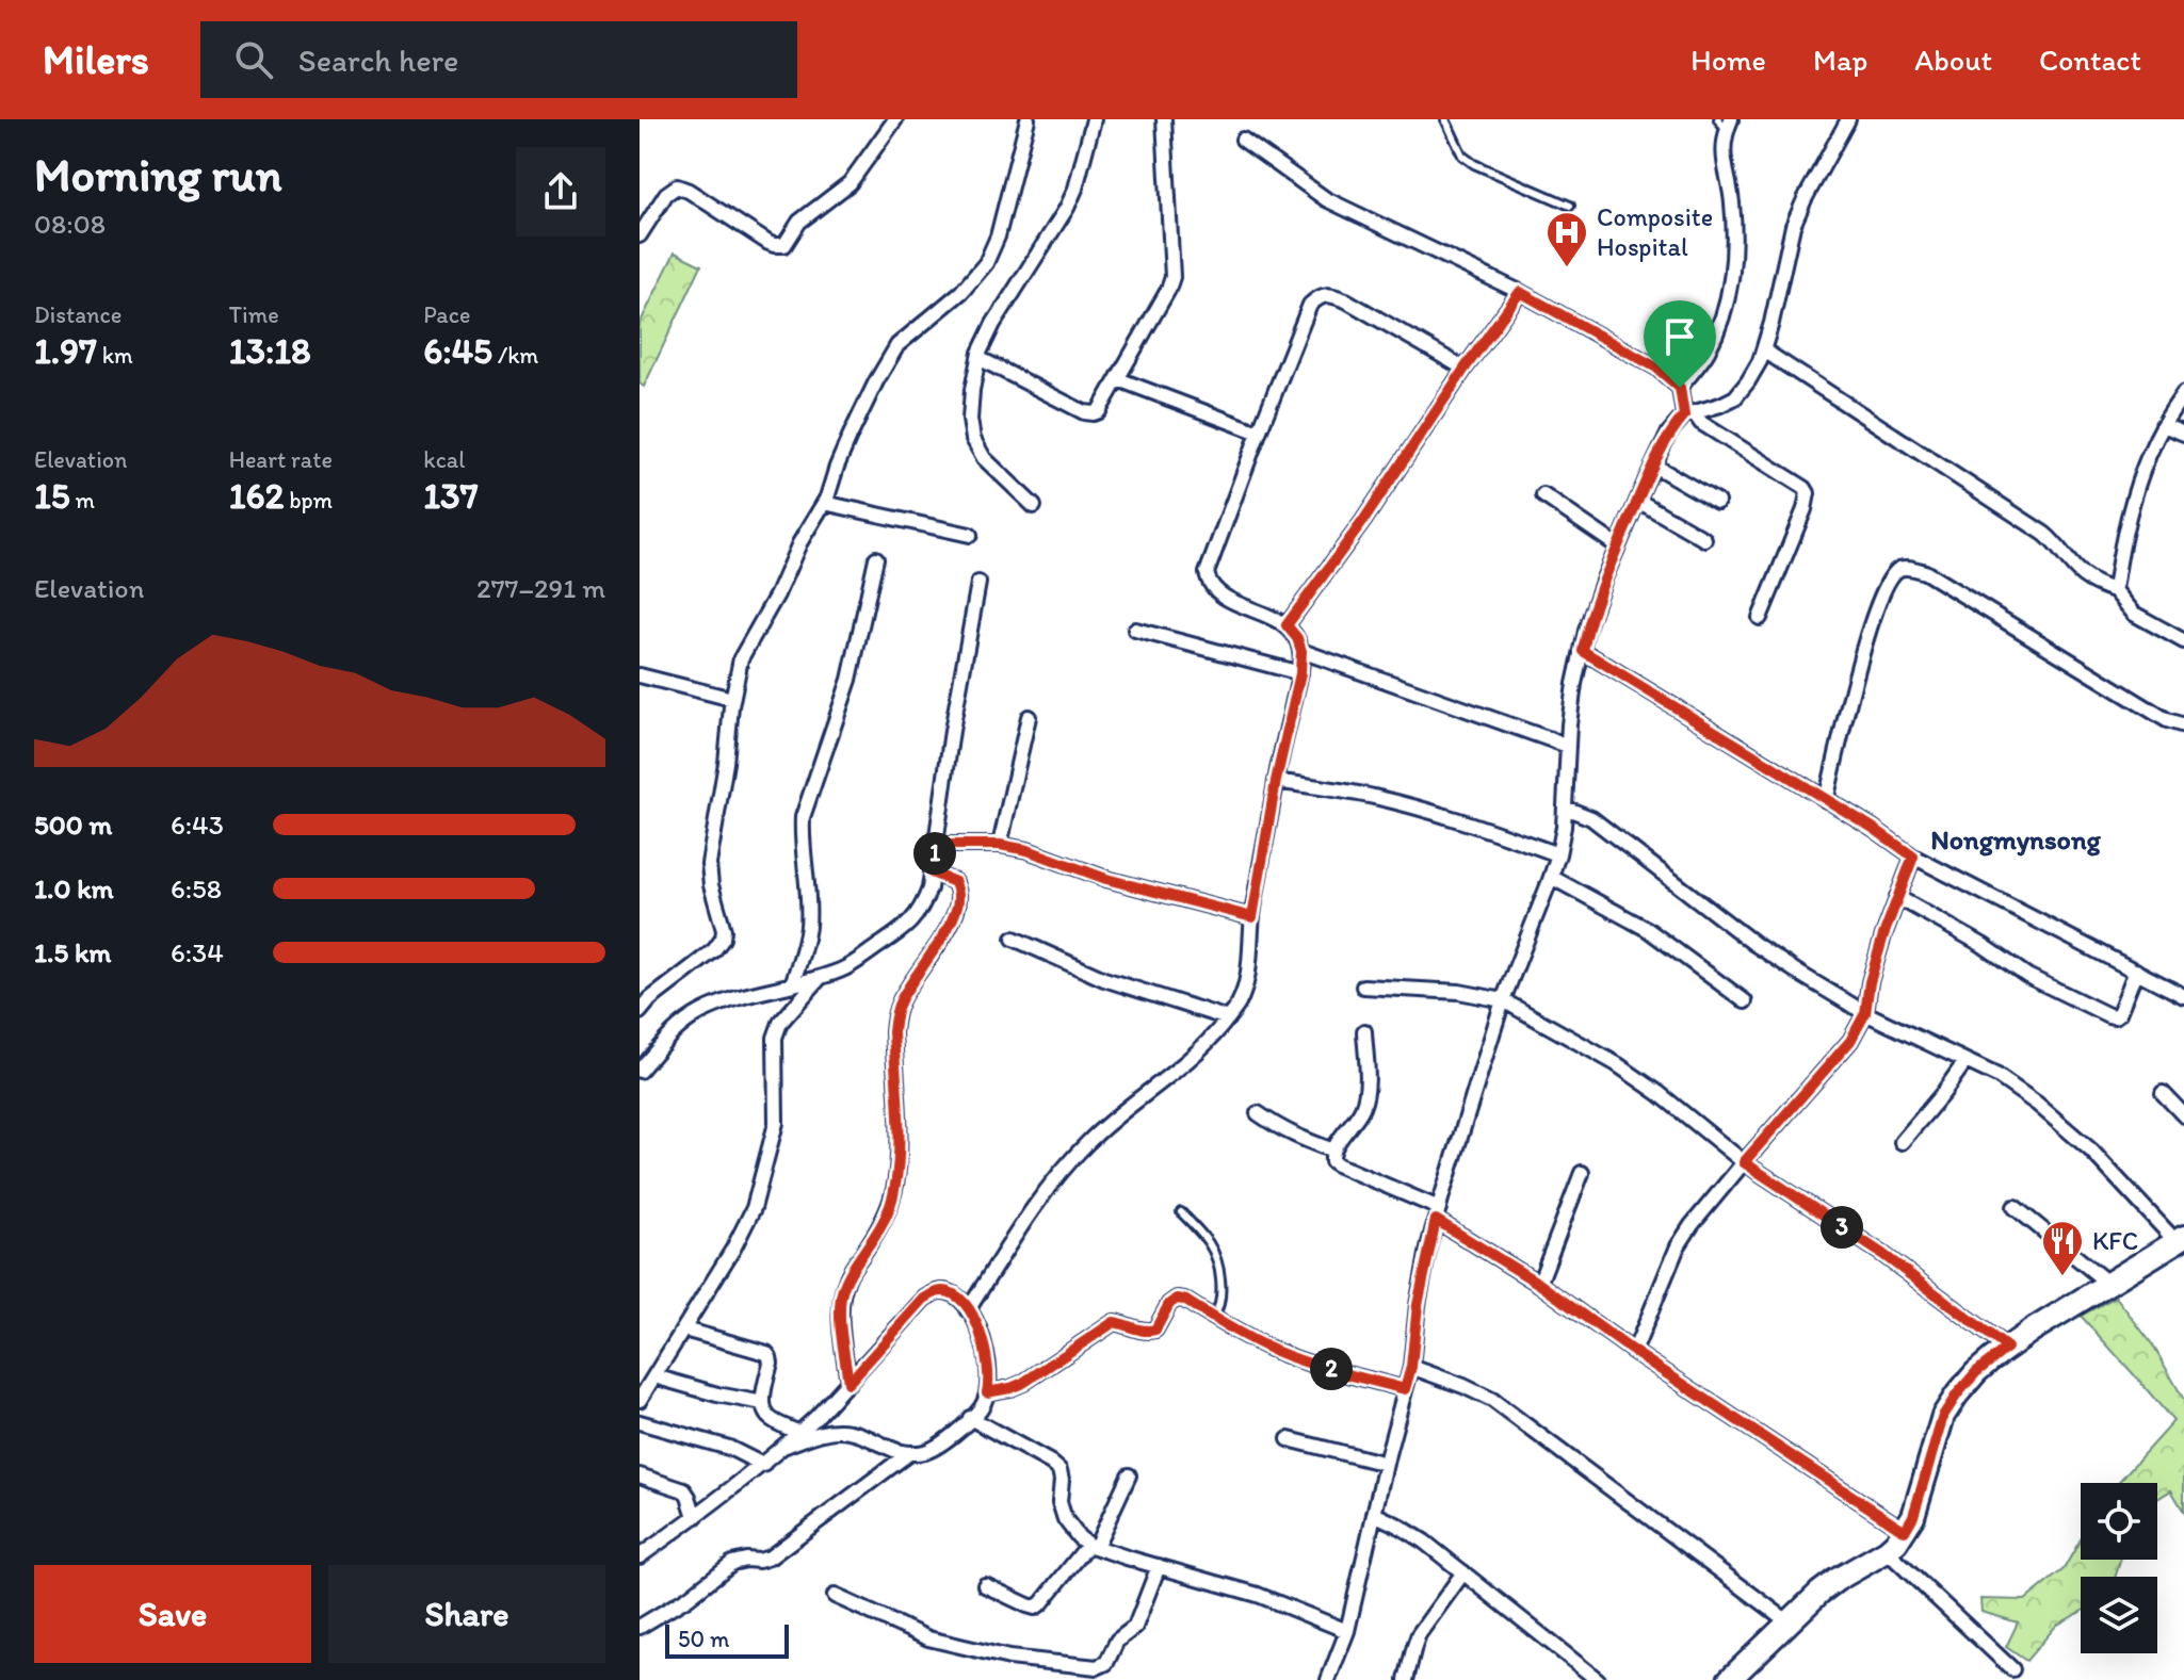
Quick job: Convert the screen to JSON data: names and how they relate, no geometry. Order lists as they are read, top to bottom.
{
  "districts": ["Nongmynsong"],
  "places": {
    "hospital": ["Composite Hospital"],
    "restaurant": ["KFC"]
  },
  "scale_bar": "50 m",
  "page": {
    "header": "Milers",
    "search": "Search here",
    "nav": [
      "Home",
      "Map",
      "About",
      "Contact"
    ],
    "heading": ["Morning run", "08:08"],
    "stats": [
      ["Distance", "1.97 km"],
      ["Time", "13:18"],
      ["Pace", "6:45 /km"],
      ["Elevation", "15 m"],
      ["Heart rate", "162 bpm"],
      ["kcal", "137"]
    ],
    "chart": ["Elevation", "277–291 m"],
    "list": [
      {
        "name": "500 m",
        "note": "6:43"
      },
      {
        "name": "1.0 km",
        "note": "6:58"
      },
      {
        "name": "1.5 km",
        "note": "6:34"
      }
    ],
    "pins": ["1", "3", "2"],
    "buttons": ["Save", "Share"],
    "scale": "50 m"
  }
}
